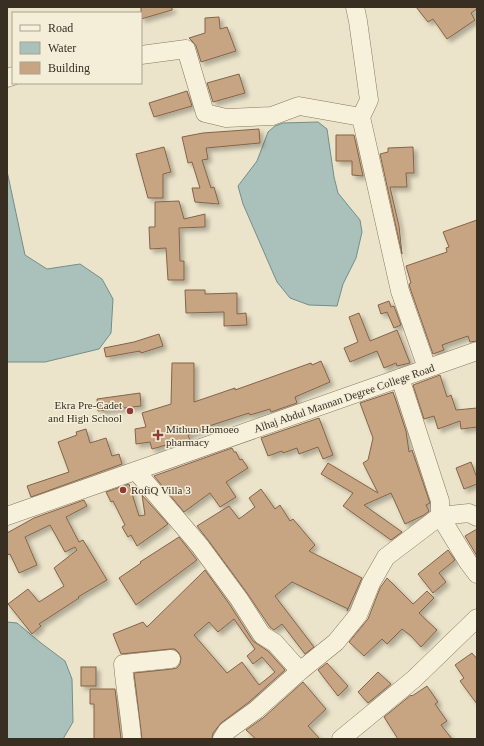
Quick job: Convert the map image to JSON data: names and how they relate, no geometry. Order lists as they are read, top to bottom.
{
  "streets": {
    "street": ["Alhaj Abdul Mannan Degree College Road"]
  },
  "places": {
    "other": ["Ekra Pre-Cadet and High School", "RofiQ Villa 3"],
    "health": ["Mithun Homoeo pharmacy"]
  },
  "legend": ["Road", "Water", "Building"]
}
